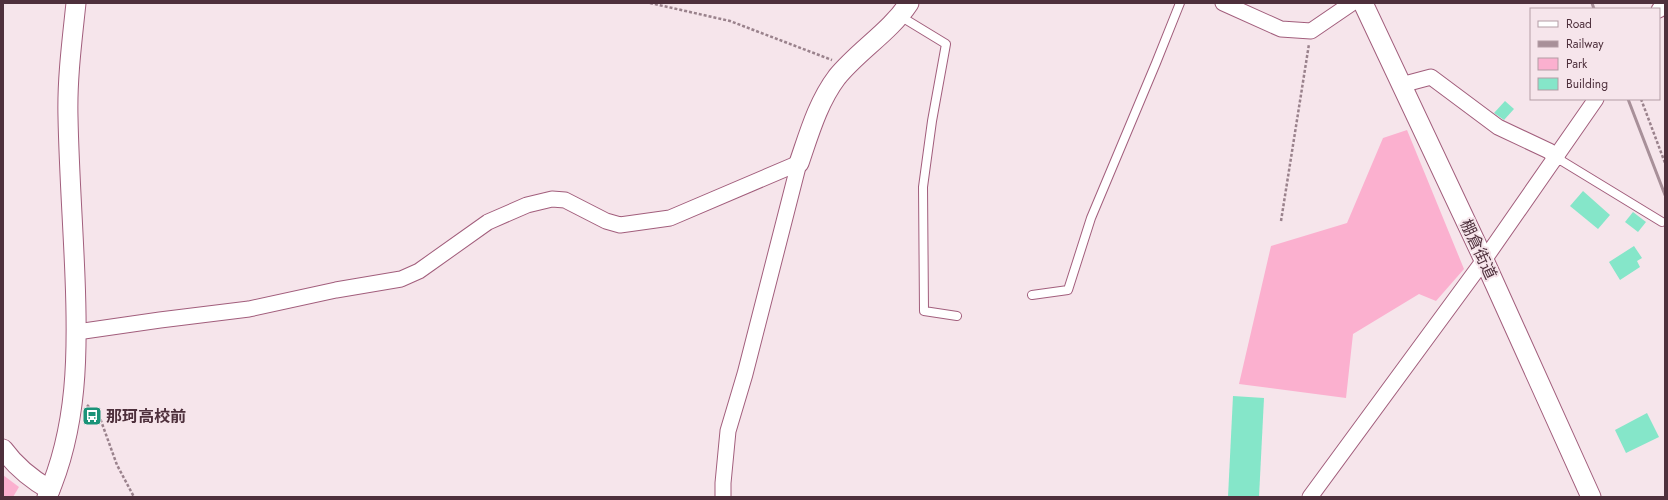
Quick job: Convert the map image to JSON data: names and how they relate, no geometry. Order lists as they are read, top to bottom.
{
  "streets": {
    "street": ["棚倉街道"]
  },
  "places": {
    "bus stop": ["那珂高校前"]
  },
  "legend": [
    "Road",
    "Railway",
    "Park",
    "Building"
  ]
}
